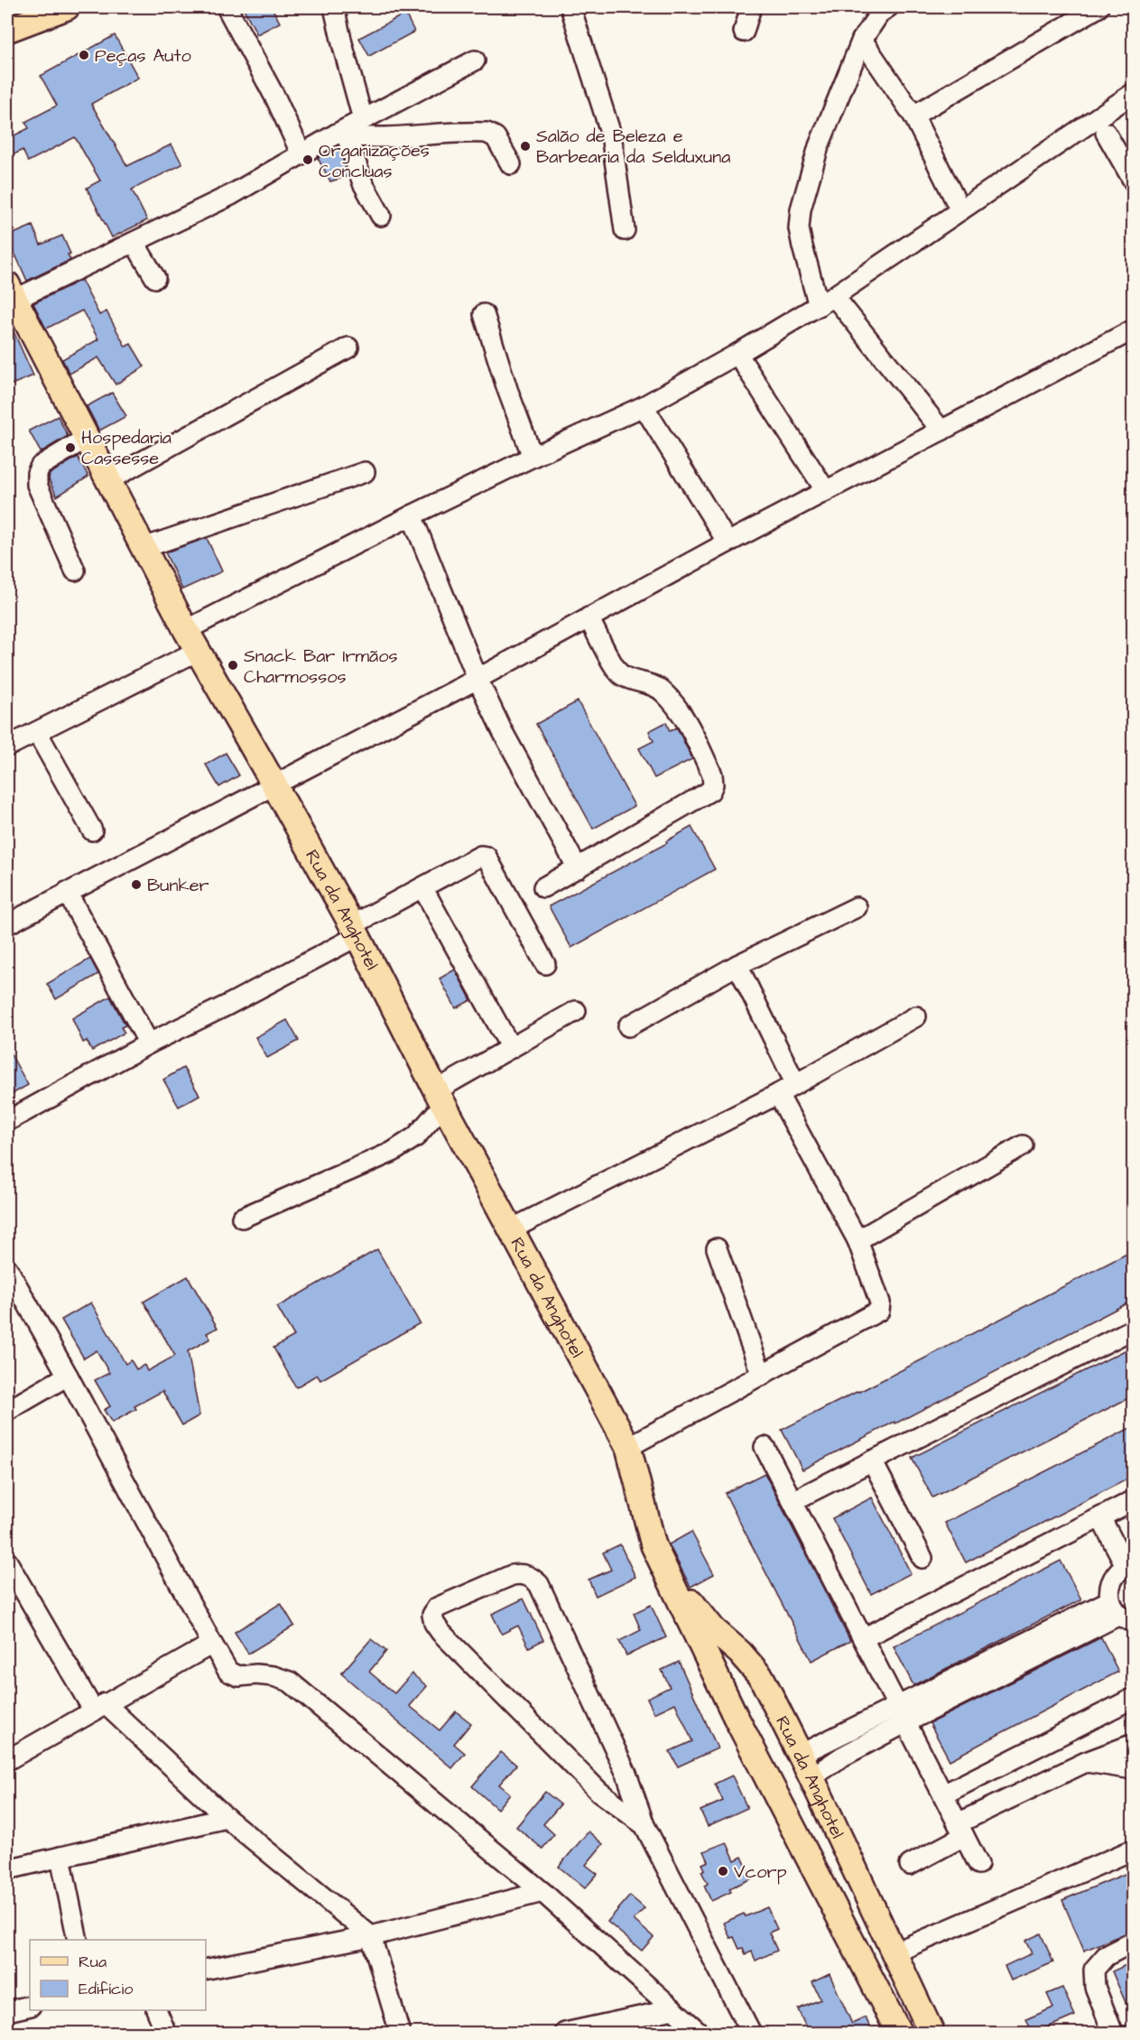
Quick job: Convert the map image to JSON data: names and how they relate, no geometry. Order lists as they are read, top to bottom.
{
  "streets": {
    "main road": ["Rua da Anghotel"]
  },
  "places": [
    "Peças Auto",
    "Salão de Beleza e Barbearia da Selduxuna",
    "Organizações Concluas",
    "Hospedaria Cassesse",
    "Snack Bar Irmãos Charmossos",
    "Bunker",
    "Vcorp"
  ],
  "legend": ["Rua", "Edifício"]
}
